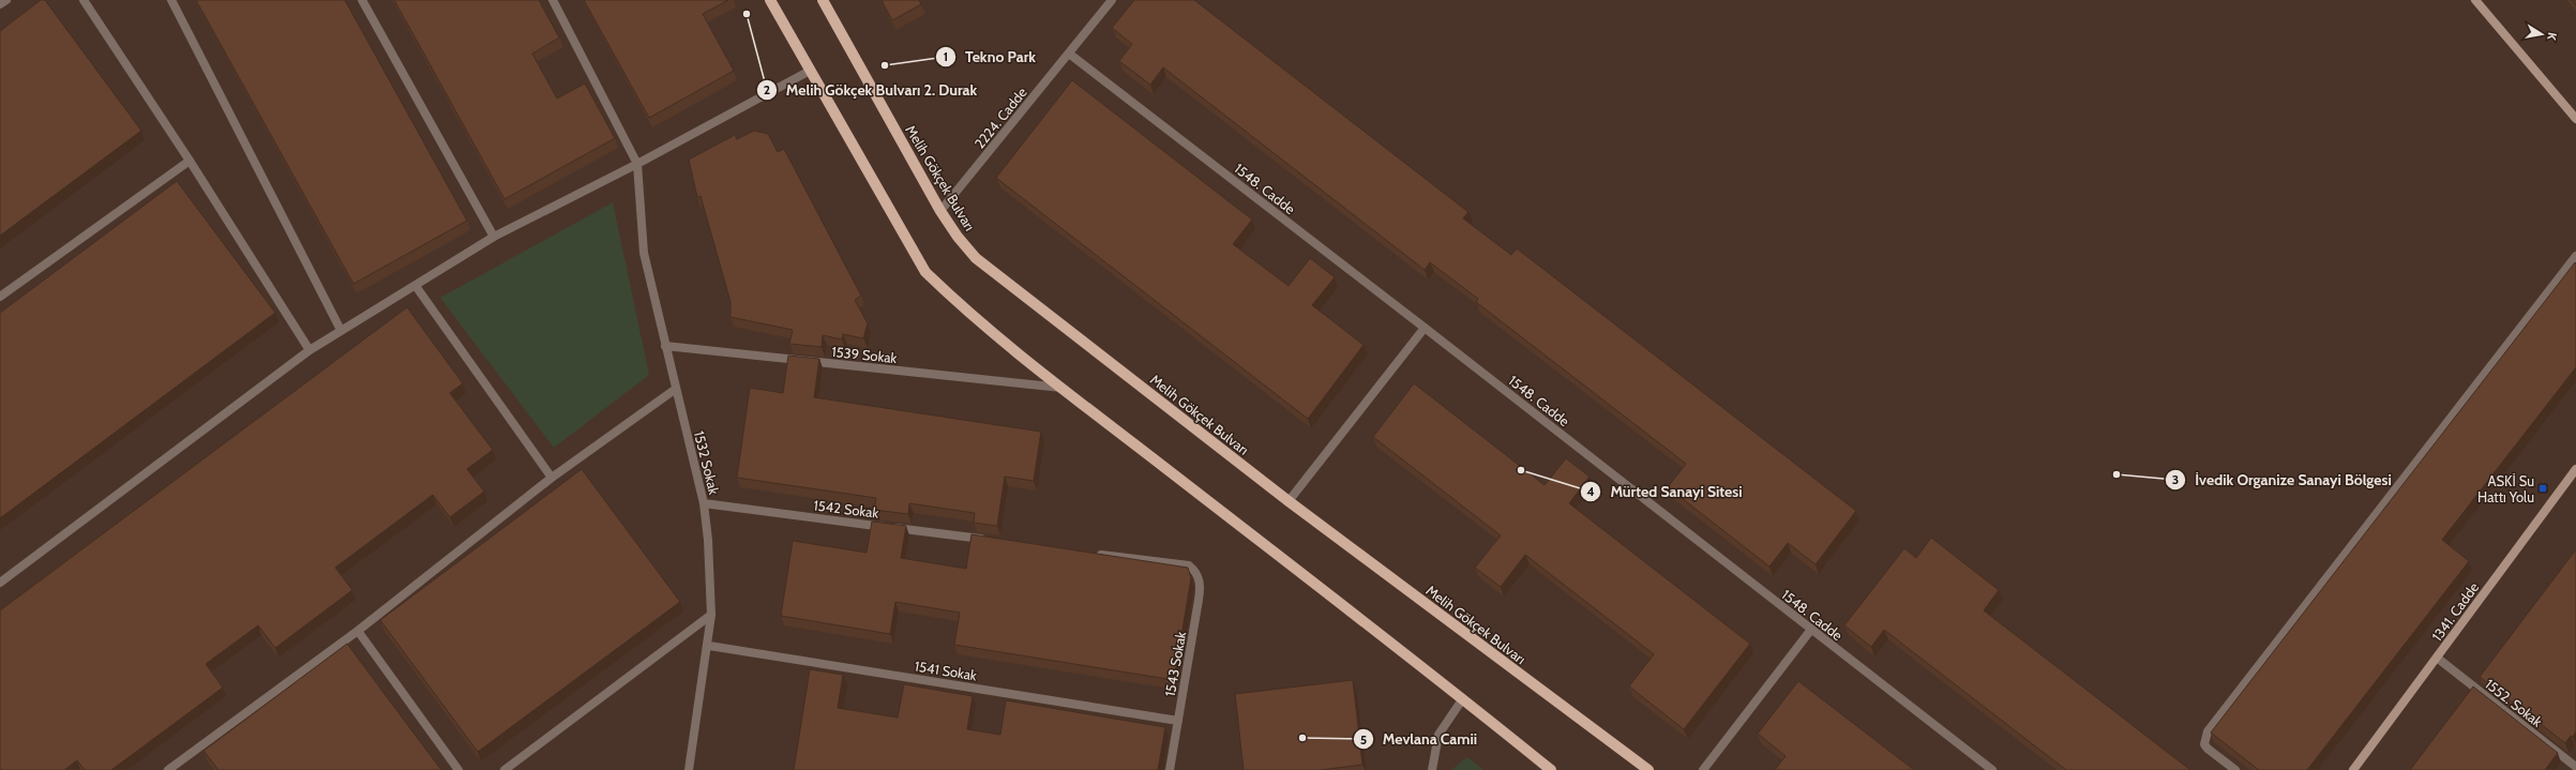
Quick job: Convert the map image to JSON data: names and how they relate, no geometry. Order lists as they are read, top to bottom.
{
  "streets": {
    "main road": ["Melih Gökçek Bulvarı"],
    "street": [
      "2224. Cadde",
      "1548. Cadde",
      "1539 Sokak",
      "1532 Sokak",
      "1542 Sokak",
      "1341. Cadde",
      "1543 Sokak",
      "1541 Sokak",
      "1552. Sokak"
    ]
  },
  "crossings": [
    ["2224. Cadde", "Melih Gökçek Bulvarı"],
    ["2224. Cadde", "1548. Cadde"],
    ["1539 Sokak", "1532 Sokak"],
    ["1532 Sokak", "1542 Sokak"],
    ["1532 Sokak", "1541 Sokak"],
    ["1341. Cadde", "1552. Sokak"],
    ["1543 Sokak", "1541 Sokak"]
  ],
  "places": {
    "other": [
      "Melih Gökçek Bulvarı 2. Durak",
      "Tekno Park",
      "Mürted Sanayi Sitesi",
      "İvedik Organize Sanayi Bölgesi",
      "Mevlana Camii"
    ],
    "transit": ["ASKİ Su Hattı Yolu"]
  },
  "north": "right"
}
